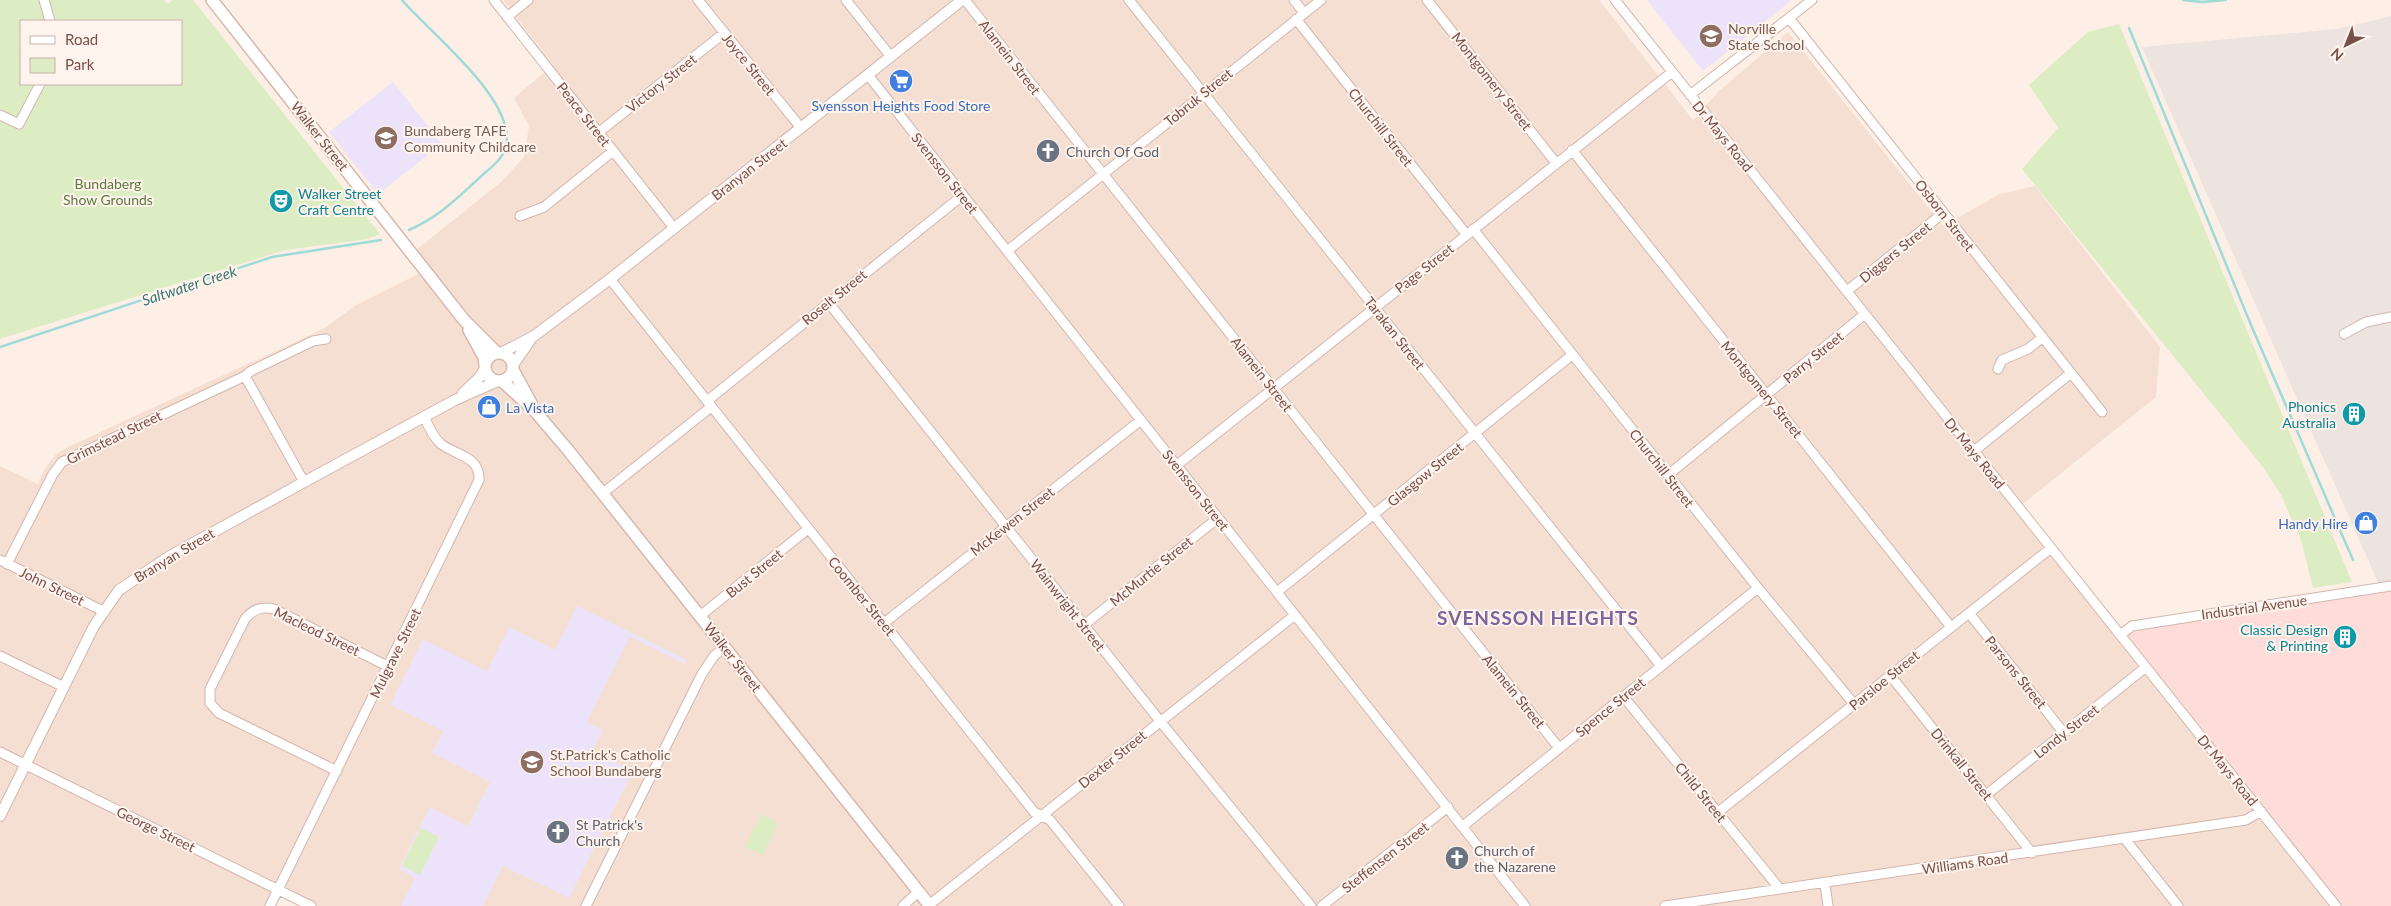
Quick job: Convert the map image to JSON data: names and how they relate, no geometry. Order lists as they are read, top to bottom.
{
  "streets": {
    "main road": ["Walker Street"],
    "street": [
      "Alamein Street",
      "Joyce Street",
      "Montgomery Street",
      "Victory Street",
      "Tobruk Street",
      "Peace Street",
      "Churchill Street",
      "Dr Mays Road",
      "Branyan Street",
      "Svensson Street",
      "Osborn Street",
      "Diggers Street",
      "Page Street",
      "Roselt Street",
      "Tarakan Street",
      "Parry Street",
      "Grimstead Street",
      "Glasgow Street",
      "McKewen Street",
      "McMurtie Street",
      "Bust Street",
      "John Street",
      "Coomber Street",
      "Wainwright Street",
      "Industrial Avenue",
      "Macleod Street",
      "Mulgrave Street",
      "Parsons Street",
      "Parsloe Street",
      "Spence Street",
      "Londy Street",
      "Dexter Street",
      "Drinkall Street",
      "Child Street",
      "George Street",
      "Steffensen Street",
      "Williams Road"
    ]
  },
  "crossings": [
    ["Alamein Street", "Tobruk Street"],
    ["Alamein Street", "Branyan Street"],
    ["Alamein Street", "Page Street"],
    ["Alamein Street", "Glasgow Street"],
    ["Alamein Street", "Spence Street"],
    ["Joyce Street", "Victory Street"],
    ["Joyce Street", "Branyan Street"],
    ["Montgomery Street", "Page Street"],
    ["Montgomery Street", "Parry Street"],
    ["Montgomery Street", "Parsloe Street"],
    ["Victory Street", "Peace Street"],
    ["Tobruk Street", "Churchill Street"],
    ["Tobruk Street", "Svensson Street"],
    ["Tobruk Street", "Tarakan Street"],
    ["Peace Street", "Branyan Street"],
    ["Churchill Street", "Page Street"],
    ["Churchill Street", "Parry Street"],
    ["Churchill Street", "Glasgow Street"],
    ["Churchill Street", "Parsloe Street"],
    ["Churchill Street", "Spence Street"],
    ["Walker Street", "Branyan Street"],
    ["Walker Street", "Roselt Street"],
    ["Walker Street", "Bust Street"],
    ["Walker Street", "Dexter Street"],
    ["Dr Mays Road", "Diggers Street"],
    ["Dr Mays Road", "Page Street"],
    ["Dr Mays Road", "Parry Street"],
    ["Dr Mays Road", "Industrial Avenue"],
    ["Dr Mays Road", "Parsloe Street"],
    ["Dr Mays Road", "Londy Street"],
    ["Dr Mays Road", "Williams Road"],
    ["Branyan Street", "Svensson Street"],
    ["Branyan Street", "John Street"],
    ["Branyan Street", "Coomber Street"],
    ["Branyan Street", "Mulgrave Street"],
    ["Branyan Street", "George Street"],
    ["Svensson Street", "Page Street"],
    ["Svensson Street", "Roselt Street"],
    ["Svensson Street", "Glasgow Street"],
    ["Svensson Street", "McKewen Street"],
    ["Svensson Street", "McMurtie Street"],
    ["Svensson Street", "Spence Street"],
    ["Svensson Street", "Dexter Street"],
    ["Svensson Street", "Steffensen Street"],
    ["Osborn Street", "Diggers Street"],
    ["Page Street", "Tarakan Street"],
    ["Roselt Street", "Coomber Street"],
    ["Roselt Street", "Wainwright Street"],
    ["Tarakan Street", "Glasgow Street"],
    ["Tarakan Street", "Spence Street"],
    ["Grimstead Street", "John Street"],
    ["McKewen Street", "Coomber Street"],
    ["McKewen Street", "Wainwright Street"],
    ["McMurtie Street", "Wainwright Street"],
    ["Bust Street", "Coomber Street"],
    ["Coomber Street", "Dexter Street"],
    ["Wainwright Street", "Dexter Street"],
    ["Macleod Street", "Mulgrave Street"],
    ["Mulgrave Street", "George Street"],
    ["Parsons Street", "Parsloe Street"],
    ["Parsons Street", "Londy Street"],
    ["Parsloe Street", "Drinkall Street"],
    ["Parsloe Street", "Child Street"],
    ["Spence Street", "Child Street"],
    ["Londy Street", "Drinkall Street"],
    ["Drinkall Street", "Williams Road"],
    ["Child Street", "Williams Road"]
  ],
  "districts": ["SVENSSON HEIGHTS"],
  "water": ["Saltwater Creek"],
  "parks": ["Bundaberg Show Grounds"],
  "places": {
    "school or university": ["Norville State School", "Bundaberg TAFE Community Childcare", "St.Patrick's Catholic School Bundaberg"],
    "supermarket": ["Svensson Heights Food Store"],
    "church": ["Church Of God", "St Patrick's Church", "Church of the Nazarene"],
    "theatre": ["Walker Street Craft Centre"],
    "shop": ["La Vista", "Handy Hire"],
    "building": ["Phonics Australia", "Classic Design & Printing"]
  },
  "legend": ["Road", "Park"],
  "north": "bottom left"
}
